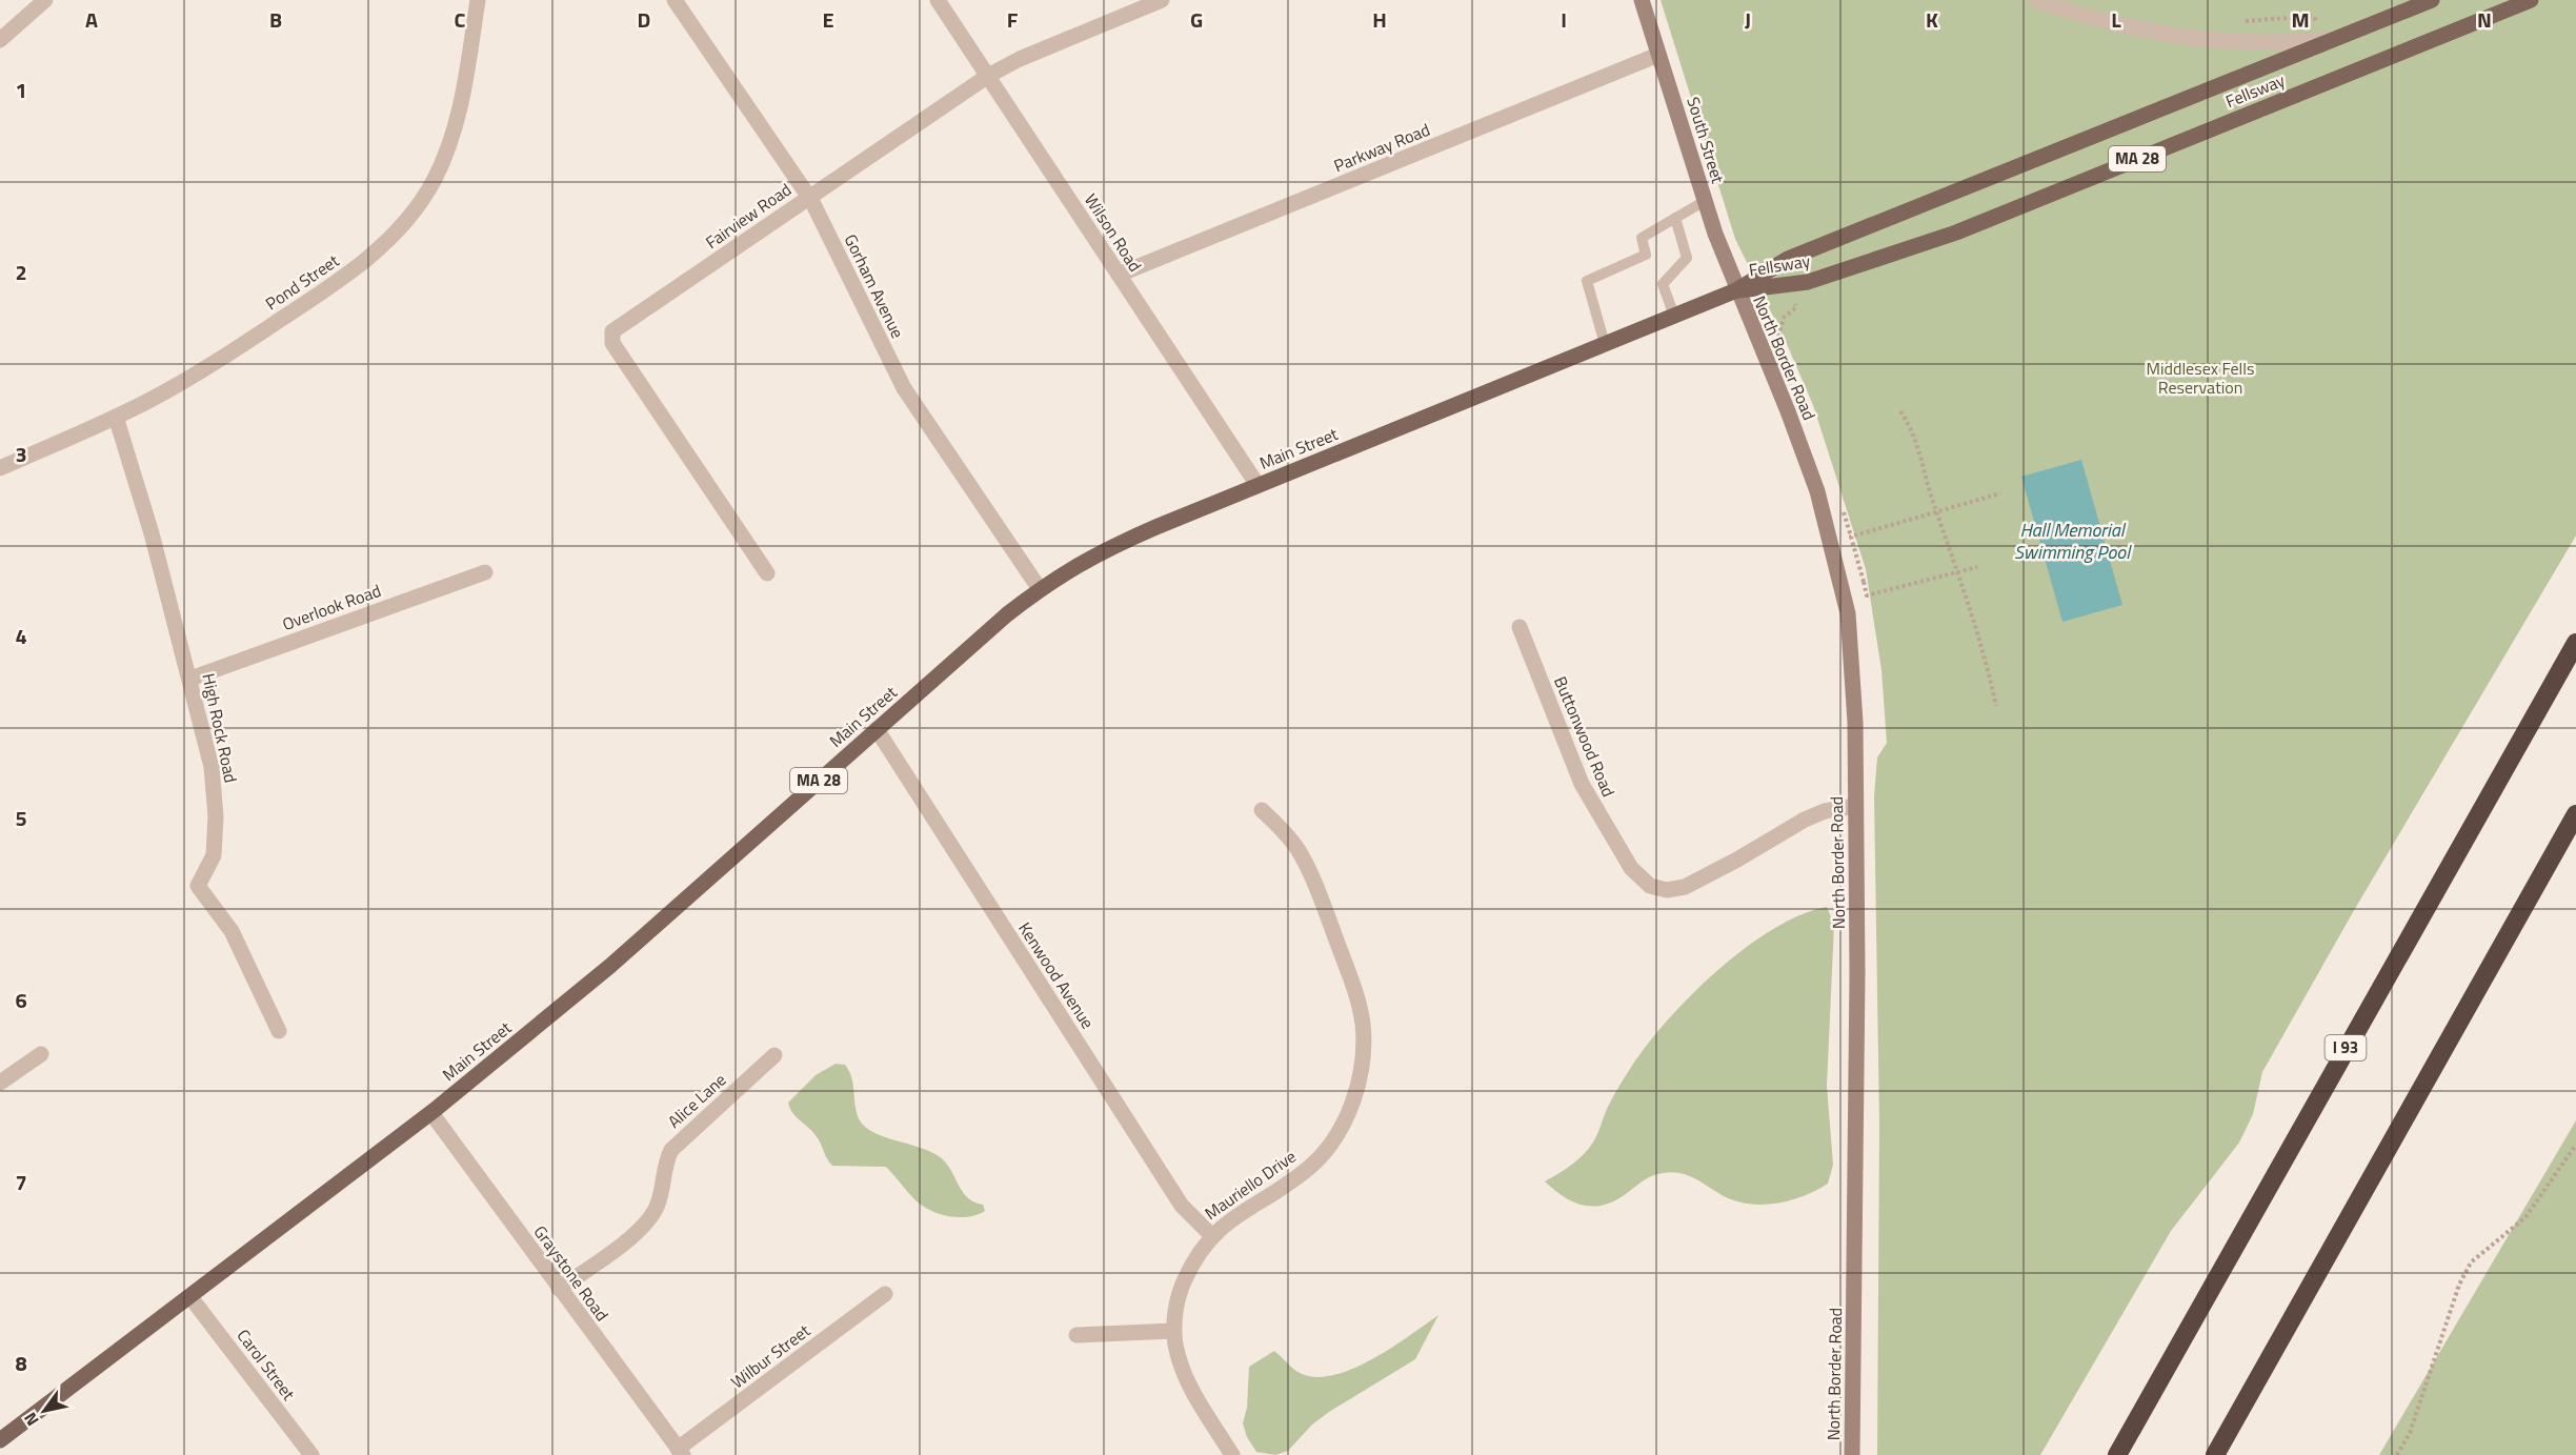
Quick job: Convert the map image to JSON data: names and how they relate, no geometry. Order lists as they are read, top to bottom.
{
  "streets": {
    "highway": ["I 93"],
    "main road": [
      "Fellsway",
      "South Street",
      "MA 28",
      "North Border Road",
      "Main Street"
    ],
    "street": [
      "Parkway Road",
      "Fairview Road",
      "Wilson Road",
      "Pond Street",
      "Gorham Avenue",
      "Overlook Road",
      "High Rock Road",
      "Buttonwood Road",
      "Kenwood Avenue",
      "Alice Lane",
      "Mauriello Drive",
      "Graystone Road",
      "Wilbur Street",
      "Carol Street"
    ]
  },
  "crossings": [
    ["Fellsway", "South Street"],
    ["Fellsway", "North Border Road"],
    ["Fellsway", "Main Street"],
    ["South Street", "Parkway Road"],
    ["South Street", "North Border Road"],
    ["South Street", "Main Street"],
    ["Parkway Road", "Wilson Road"],
    ["Fairview Road", "Wilson Road"],
    ["Fairview Road", "Gorham Avenue"],
    ["Wilson Road", "Main Street"],
    ["Pond Street", "High Rock Road"],
    ["Gorham Avenue", "Main Street"],
    ["North Border Road", "Main Street"],
    ["North Border Road", "Buttonwood Road"],
    ["Main Street", "Kenwood Avenue"],
    ["Main Street", "Graystone Road"],
    ["Main Street", "Carol Street"],
    ["Overlook Road", "High Rock Road"],
    ["Kenwood Avenue", "Mauriello Drive"],
    ["Alice Lane", "Graystone Road"],
    ["Graystone Road", "Wilbur Street"]
  ],
  "water": ["Hall Memorial Swimming Pool"],
  "parks": ["Middlesex Fells Reservation"],
  "north": "bottom left",
  "grid": {
    "columns": [
      "A",
      "B",
      "C",
      "D",
      "E",
      "F",
      "G",
      "H",
      "I",
      "J",
      "K",
      "L",
      "M",
      "N"
    ],
    "rows": [
      "1",
      "2",
      "3",
      "4",
      "5",
      "6",
      "7",
      "8"
    ]
  }
}
